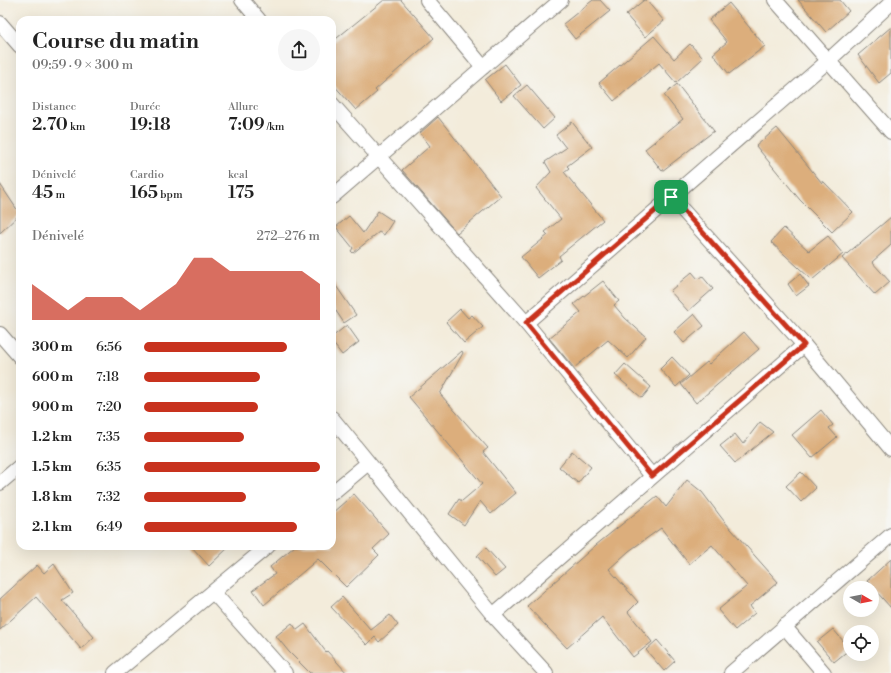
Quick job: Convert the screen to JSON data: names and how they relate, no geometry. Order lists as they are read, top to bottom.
{
  "north": "right",
  "page": {
    "heading": ["Course du matin", "09:59 · 9 × 300 m"],
    "stats": [
      ["Distance", "2.70 km"],
      ["Durée", "19:18"],
      ["Allure", "7:09 /km"],
      ["Dénivelé", "45 m"],
      ["Cardio", "165 bpm"],
      ["kcal", "175"]
    ],
    "chart": ["Dénivelé", "272–276 m"],
    "list": [
      {
        "name": "300 m",
        "note": "6:56"
      },
      {
        "name": "600 m",
        "note": "7:18"
      },
      {
        "name": "900 m",
        "note": "7:20"
      },
      {
        "name": "1.2 km",
        "note": "7:35"
      },
      {
        "name": "1.5 km",
        "note": "6:35"
      },
      {
        "name": "1.8 km",
        "note": "7:32"
      },
      {
        "name": "2.1 km",
        "note": "6:49"
      }
    ]
  }
}
